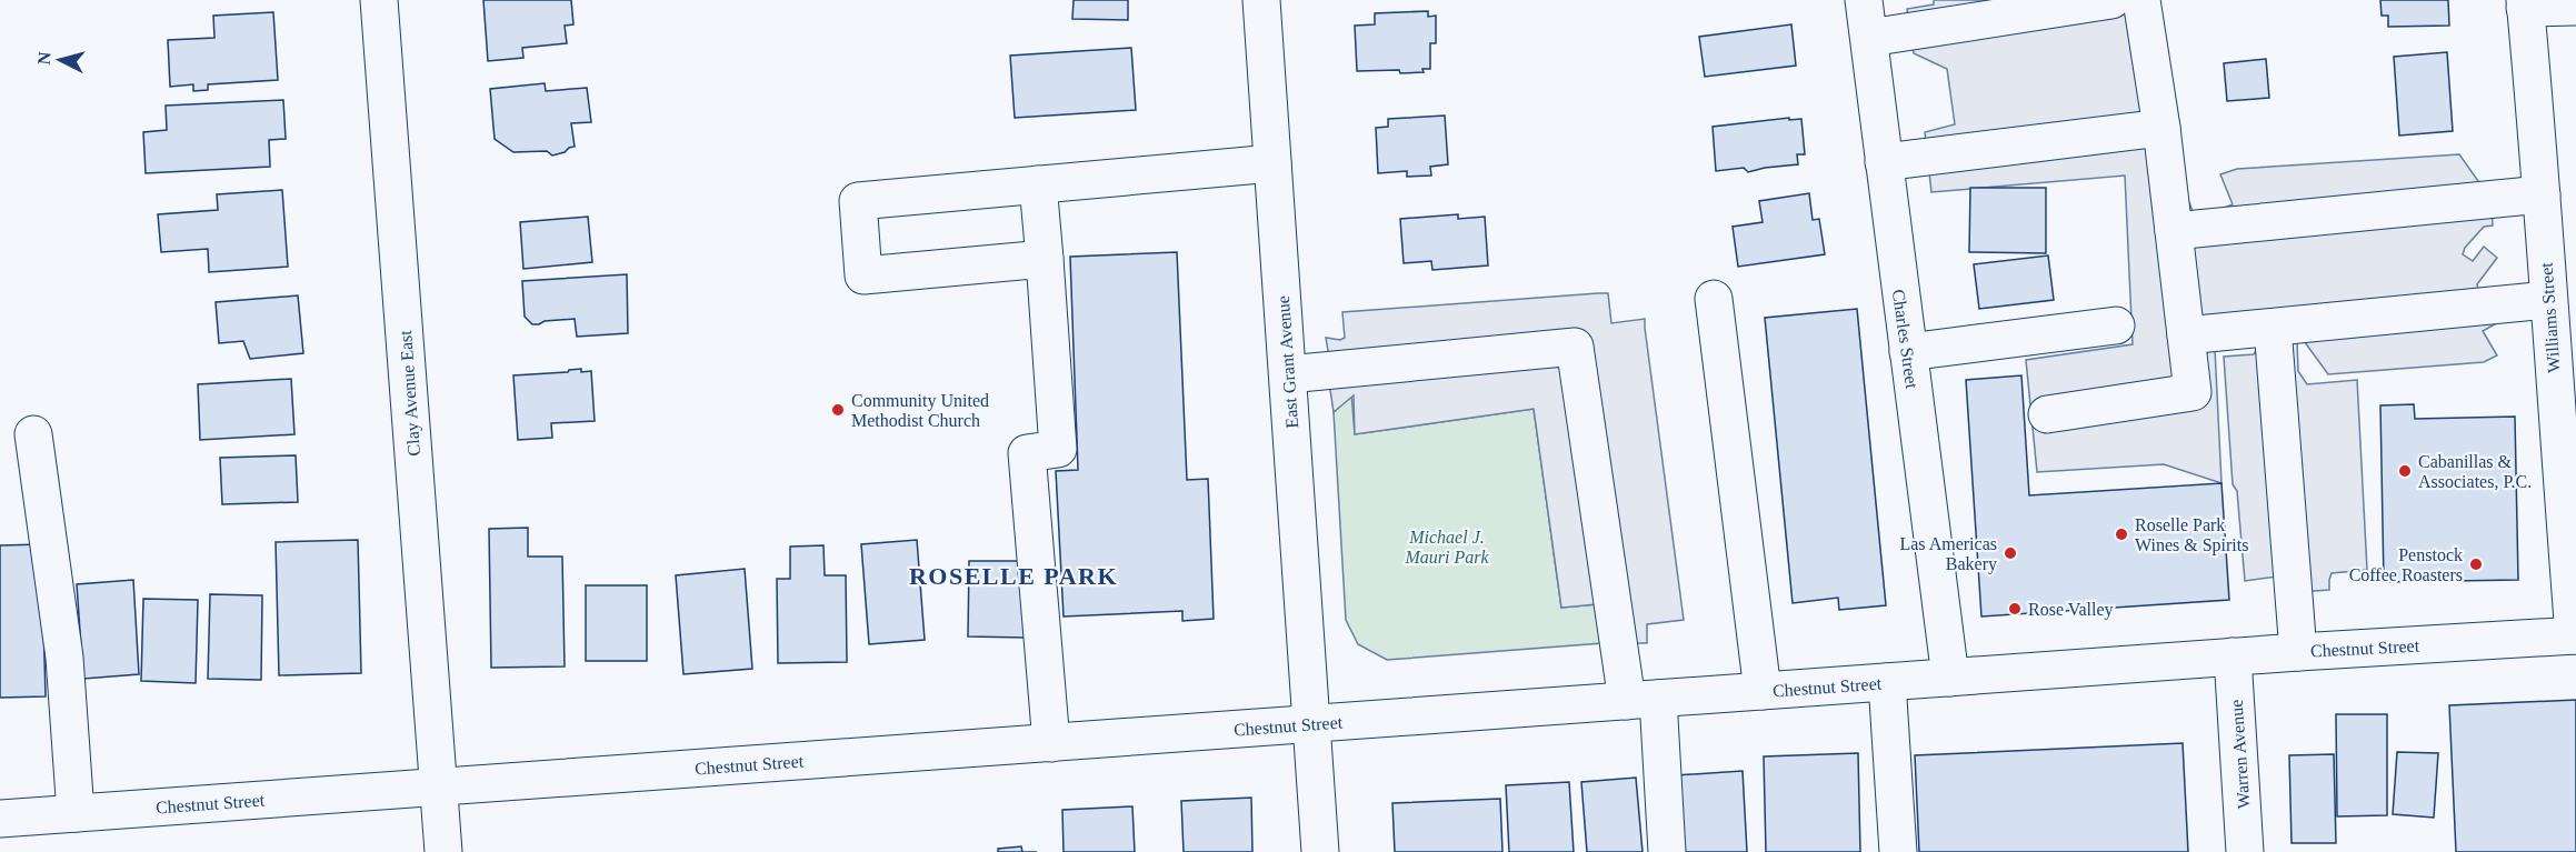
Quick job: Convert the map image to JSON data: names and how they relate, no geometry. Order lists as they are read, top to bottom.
{
  "streets": {
    "street": [
      "Williams Street",
      "Charles Street",
      "East Grant Avenue",
      "Clay Avenue East",
      "Chestnut Street",
      "Warren Avenue"
    ]
  },
  "crossings": [
    ["Williams Street", "Chestnut Street"],
    ["Charles Street", "Chestnut Street"],
    ["East Grant Avenue", "Chestnut Street"],
    ["Clay Avenue East", "Chestnut Street"],
    ["Chestnut Street", "Warren Avenue"]
  ],
  "districts": ["ROSELLE PARK"],
  "parks": ["Michael J. Mauri Park"],
  "places": [
    "Community United Methodist Church",
    "Cabanillas & Associates, P.C.",
    "Roselle Park Wines & Spirits",
    "Las Americas Bakery",
    "Penstock Coffee Roasters",
    "Rose Valley"
  ],
  "north": "left"
}
